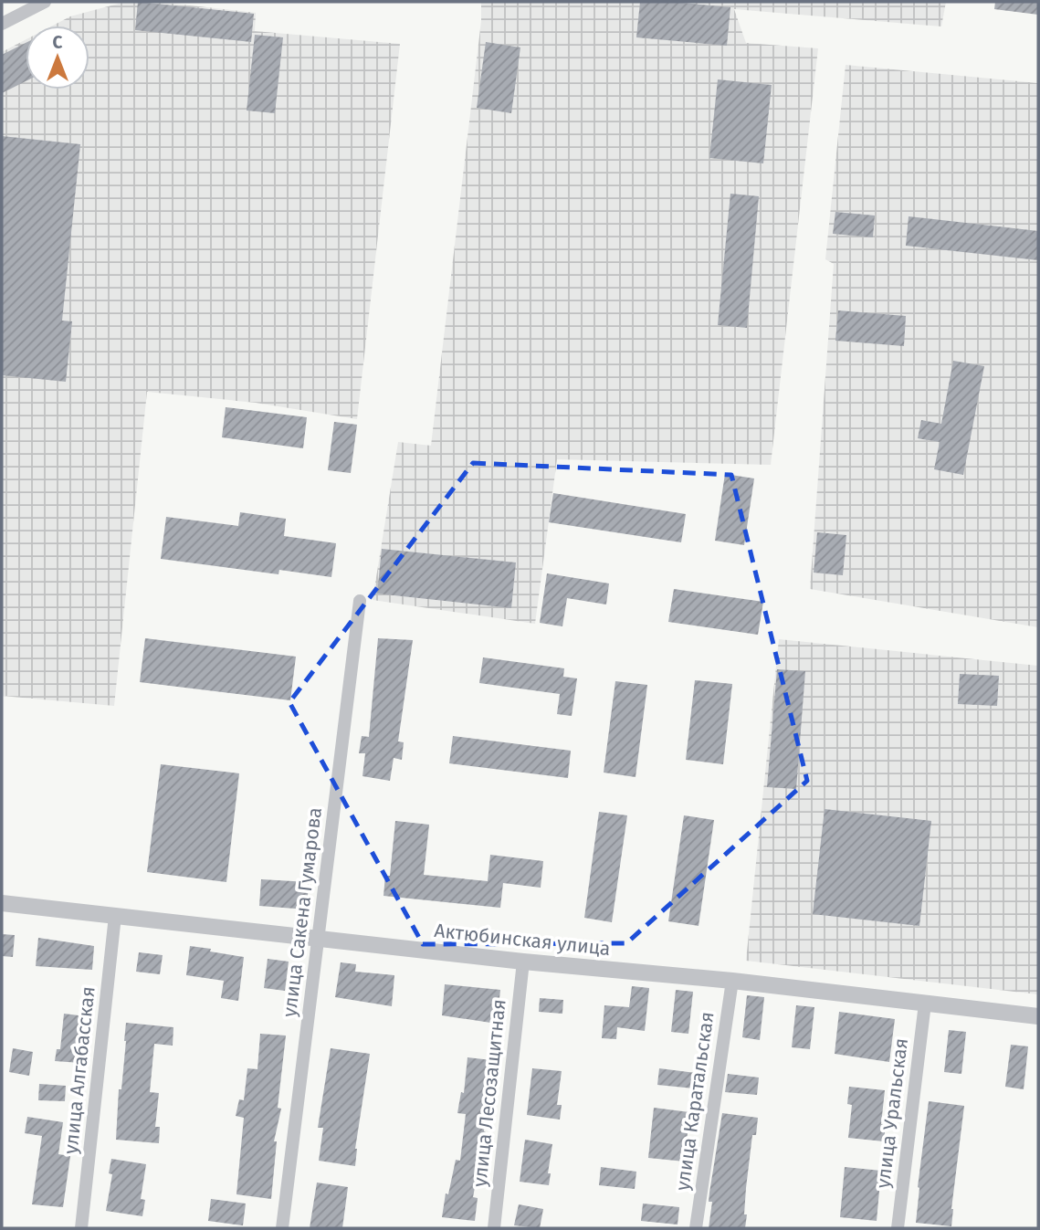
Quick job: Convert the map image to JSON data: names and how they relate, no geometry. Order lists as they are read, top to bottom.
{
  "streets": {
    "street": [
      "улица Сакена Гумарова",
      "Актюбинская улица",
      "улица Алгабасская",
      "улица Лесозащитная",
      "улица Каратальская",
      "улица Уральская"
    ]
  },
  "crossings": [
    ["улица Сакена Гумарова", "Актюбинская улица"],
    ["Актюбинская улица", "улица Алгабасская"],
    ["Актюбинская улица", "улица Лесозащитная"],
    ["Актюбинская улица", "улица Каратальская"],
    ["Актюбинская улица", "улица Уральская"]
  ],
  "north": "top"
}
